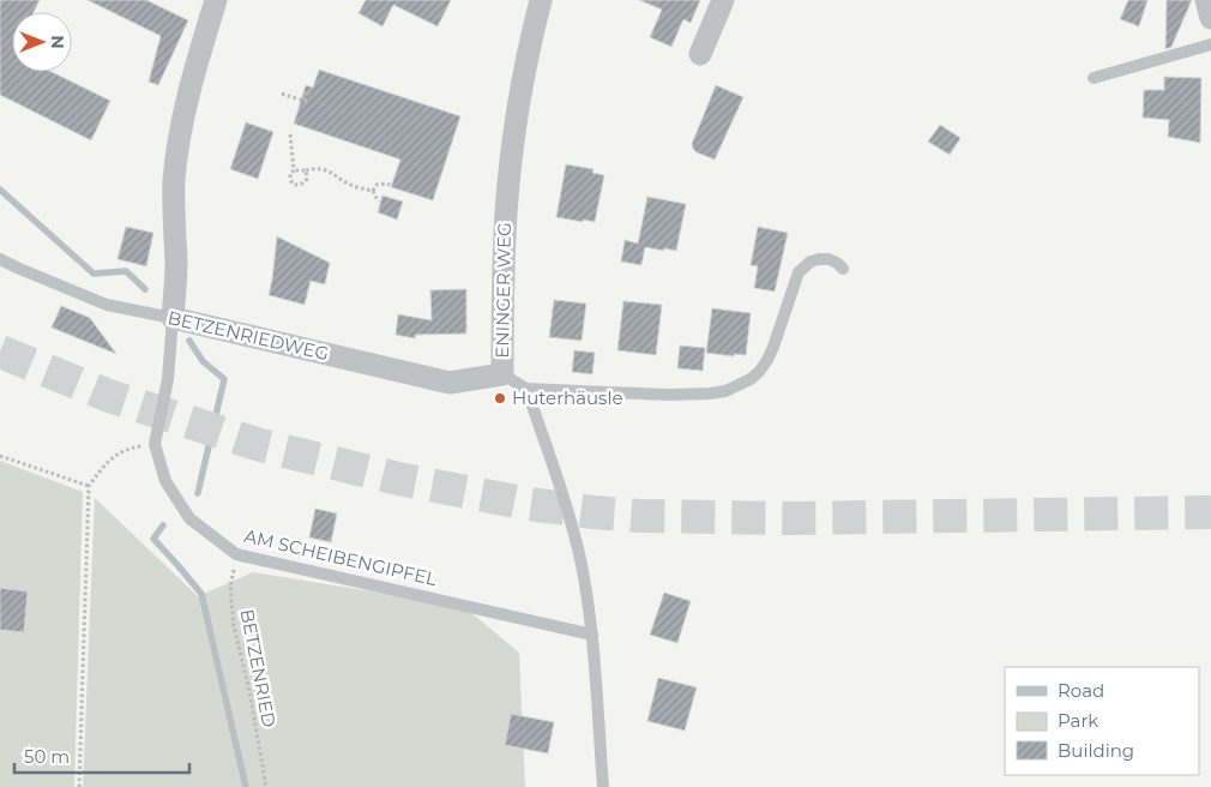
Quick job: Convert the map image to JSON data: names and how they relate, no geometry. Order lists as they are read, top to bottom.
{
  "streets": {
    "street": ["ENINGER WEG", "BETZENRIEDWEG"],
    "lane": ["AM SCHEIBENGIPFEL"],
    "path": ["BETZENRIED"]
  },
  "crossings": [
    ["ENINGER WEG", "BETZENRIEDWEG"],
    ["BETZENRIEDWEG", "AM SCHEIBENGIPFEL"],
    ["AM SCHEIBENGIPFEL", "BETZENRIED"]
  ],
  "places": ["Huterhäusle"],
  "legend": ["Road", "Park", "Building"],
  "scale_bar": "50 m",
  "north": "right"
}
